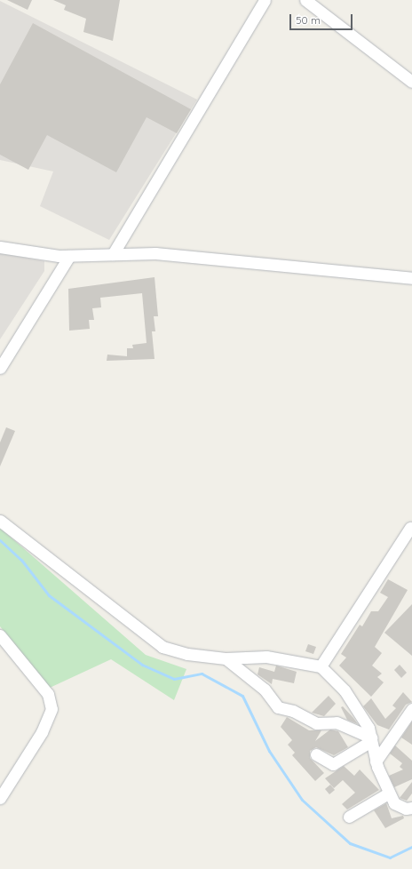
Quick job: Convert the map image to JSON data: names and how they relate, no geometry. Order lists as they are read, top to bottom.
{
  "scale_bar": "50 m"
}
